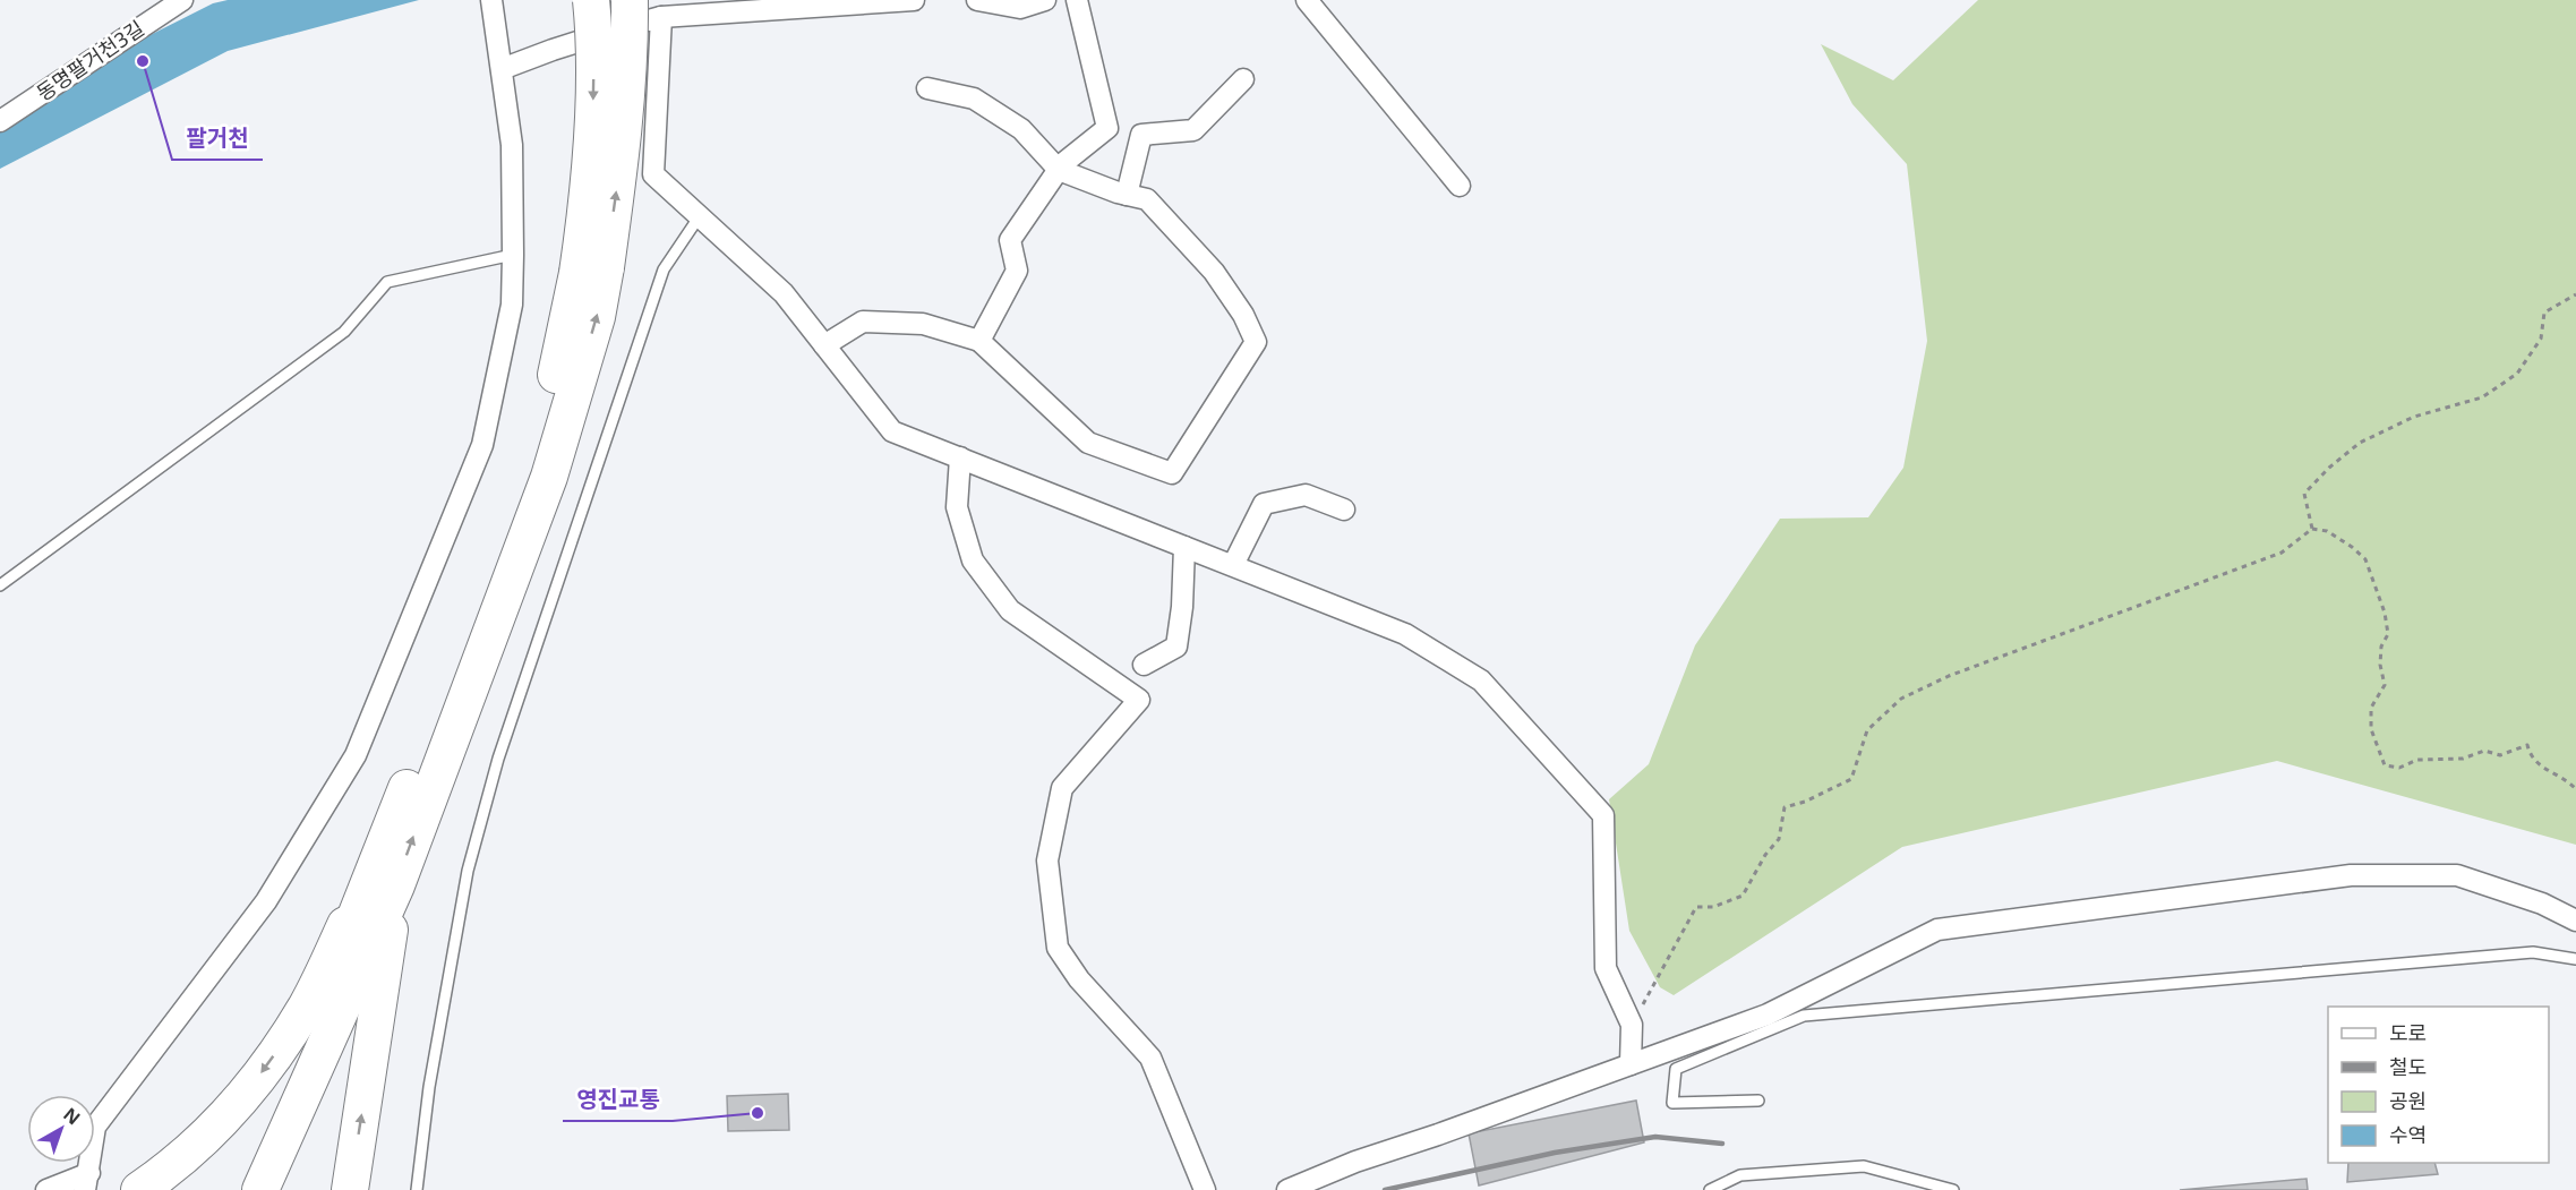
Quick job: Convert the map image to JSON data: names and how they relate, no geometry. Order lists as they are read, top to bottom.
{
  "streets": {
    "street": ["동명팔거천3길"]
  },
  "places": ["팔거천", "영진교통"],
  "legend": [
    "도로",
    "철도",
    "공원",
    "수역"
  ],
  "north": "top right"
}
